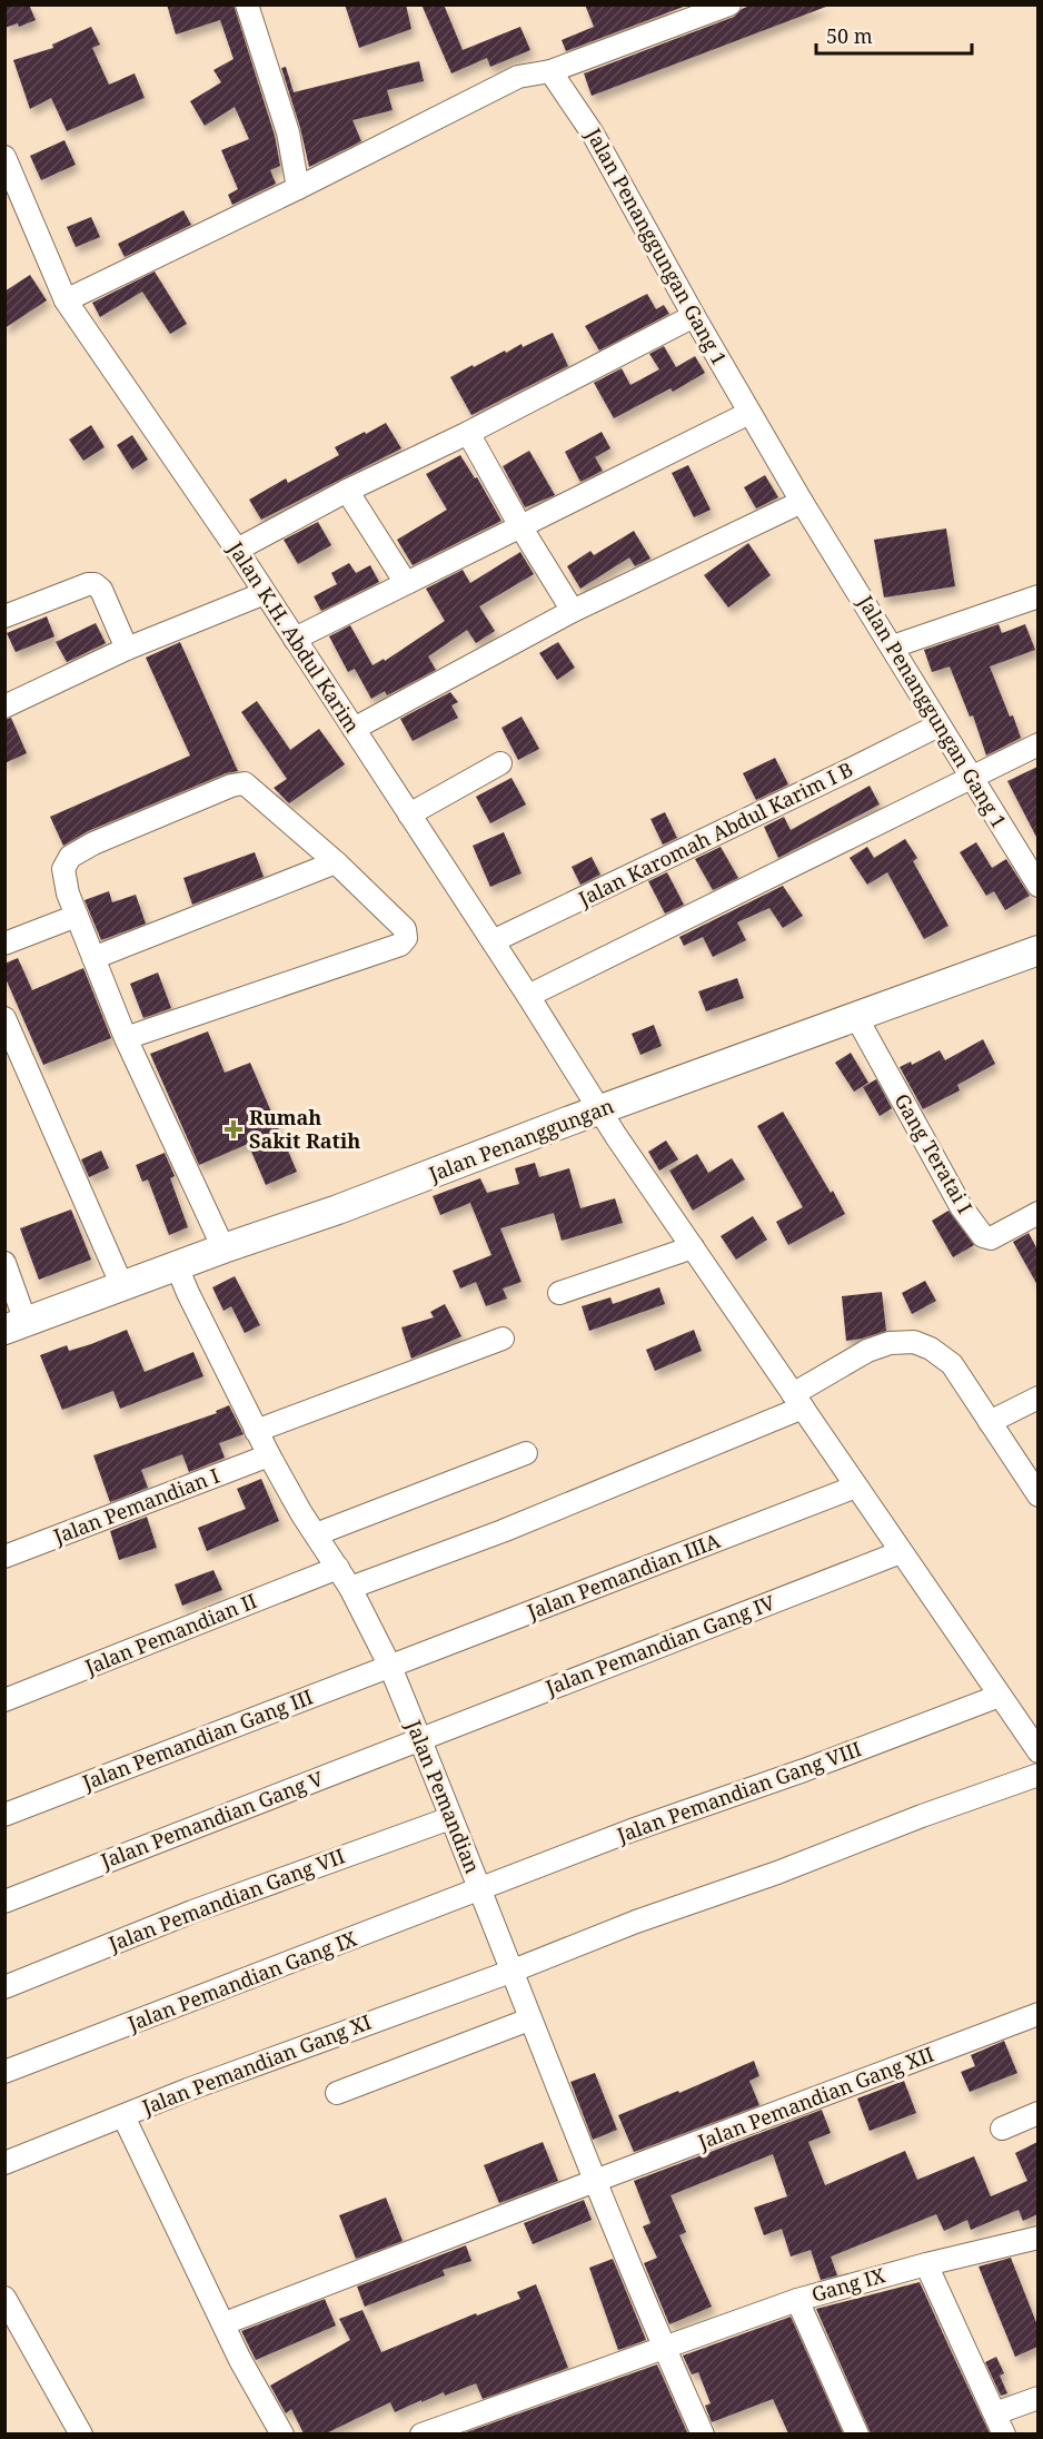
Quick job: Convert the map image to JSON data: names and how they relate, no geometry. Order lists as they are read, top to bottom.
{
  "streets": {
    "main road": ["Jalan Penanggungan"],
    "street": [
      "Jalan Penanggungan Gang 1",
      "Jalan K.H. Abdul Karim",
      "Jalan Karomah Abdul Karim I B",
      "Gang Teratai I",
      "Jalan Pemandian I",
      "Jalan Pemandian IIIA",
      "Jalan Pemandian II",
      "Jalan Pemandian Gang IV",
      "Jalan Pemandian Gang III",
      "Jalan Pemandian Gang VIII",
      "Jalan Pemandian",
      "Jalan Pemandian Gang V",
      "Jalan Pemandian Gang VII",
      "Jalan Pemandian Gang IX",
      "Jalan Pemandian Gang XI",
      "Jalan Pemandian Gang XII",
      "Gang IX"
    ]
  },
  "crossings": [
    ["Jalan Penanggungan Gang 1", "Jalan Karomah Abdul Karim I B"],
    ["Jalan K.H. Abdul Karim", "Jalan Karomah Abdul Karim I B"],
    ["Jalan K.H. Abdul Karim", "Jalan Penanggungan"],
    ["Jalan K.H. Abdul Karim", "Jalan Pemandian IIIA"],
    ["Jalan K.H. Abdul Karim", "Jalan Pemandian Gang IV"],
    ["Jalan K.H. Abdul Karim", "Jalan Pemandian Gang VIII"],
    ["Jalan Penanggungan", "Gang Teratai I"],
    ["Jalan Penanggungan", "Jalan Pemandian"],
    ["Jalan Pemandian I", "Jalan Pemandian"],
    ["Jalan Pemandian IIIA", "Jalan Pemandian Gang III"],
    ["Jalan Pemandian IIIA", "Jalan Pemandian"],
    ["Jalan Pemandian II", "Jalan Pemandian"],
    ["Jalan Pemandian Gang IV", "Jalan Pemandian"],
    ["Jalan Pemandian Gang IV", "Jalan Pemandian Gang V"],
    ["Jalan Pemandian Gang III", "Jalan Pemandian"],
    ["Jalan Pemandian Gang VIII", "Jalan Pemandian"],
    ["Jalan Pemandian Gang VIII", "Jalan Pemandian Gang IX"],
    ["Jalan Pemandian", "Jalan Pemandian Gang V"],
    ["Jalan Pemandian", "Jalan Pemandian Gang VII"],
    ["Jalan Pemandian", "Jalan Pemandian Gang IX"],
    ["Jalan Pemandian", "Jalan Pemandian Gang XI"],
    ["Jalan Pemandian", "Jalan Pemandian Gang XII"],
    ["Jalan Pemandian", "Gang IX"]
  ],
  "places": {
    "health": ["Rumah Sakit Ratih"]
  },
  "scale_bar": "50 m"
}
